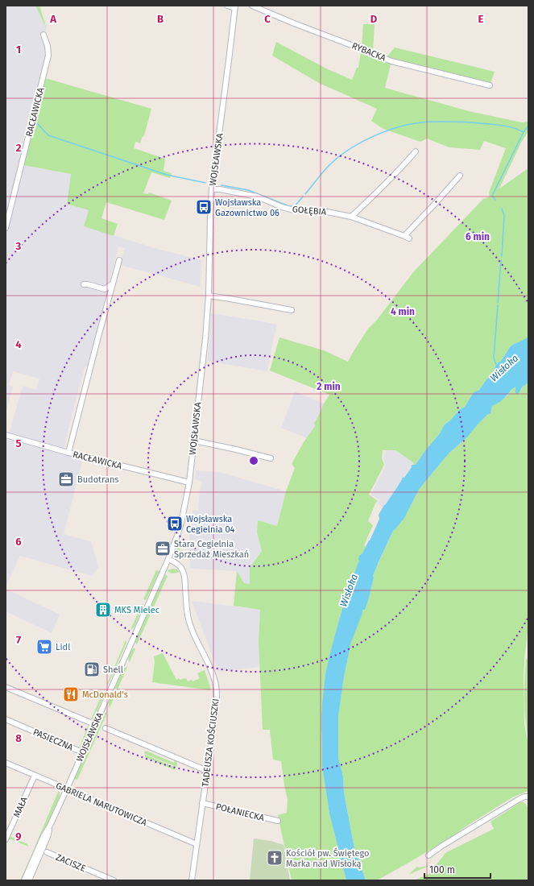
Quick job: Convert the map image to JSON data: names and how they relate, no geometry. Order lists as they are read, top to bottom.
{
  "streets": {
    "street": [
      "RYBACKA",
      "RACŁAWICKA",
      "WOJSŁAWSKA",
      "GOŁĘBIA",
      "PASIECZNA",
      "TADEUSZA KOŚCIUSZKI",
      "GABRIELA NARUTOWICZA",
      "MAŁA",
      "POŁANIECKA",
      "ZACISZE"
    ]
  },
  "crossings": [
    ["RACŁAWICKA", "WOJSŁAWSKA"],
    ["WOJSŁAWSKA", "GOŁĘBIA"],
    ["WOJSŁAWSKA", "PASIECZNA"],
    ["WOJSŁAWSKA", "TADEUSZA KOŚCIUSZKI"],
    ["WOJSŁAWSKA", "GABRIELA NARUTOWICZA"],
    ["TADEUSZA KOŚCIUSZKI", "GABRIELA NARUTOWICZA"],
    ["TADEUSZA KOŚCIUSZKI", "POŁANIECKA"],
    ["GABRIELA NARUTOWICZA", "MAŁA"]
  ],
  "water": ["Wisłoka"],
  "places": {
    "bus stop": ["Wojsławska Gazownictwo 06", "Wojsławska Cegielnia 04"],
    "office": ["Budotrans", "Stara Cegielnia Sprzedaż Mieszkań"],
    "building": ["MKS Mielec"],
    "supermarket": ["Lidl"],
    "fuel station": ["Shell"],
    "restaurant": ["McDonald's"],
    "church": ["Kościół pw. Świętego Marka nad Wisłoką"]
  },
  "scale_bar": "100 m",
  "grid": {
    "columns": [
      "A",
      "B",
      "C",
      "D",
      "E"
    ],
    "rows": [
      "1",
      "2",
      "3",
      "4",
      "5",
      "6",
      "7",
      "8",
      "9"
    ]
  },
  "rings": ["6 min", "4 min", "2 min"]
}
